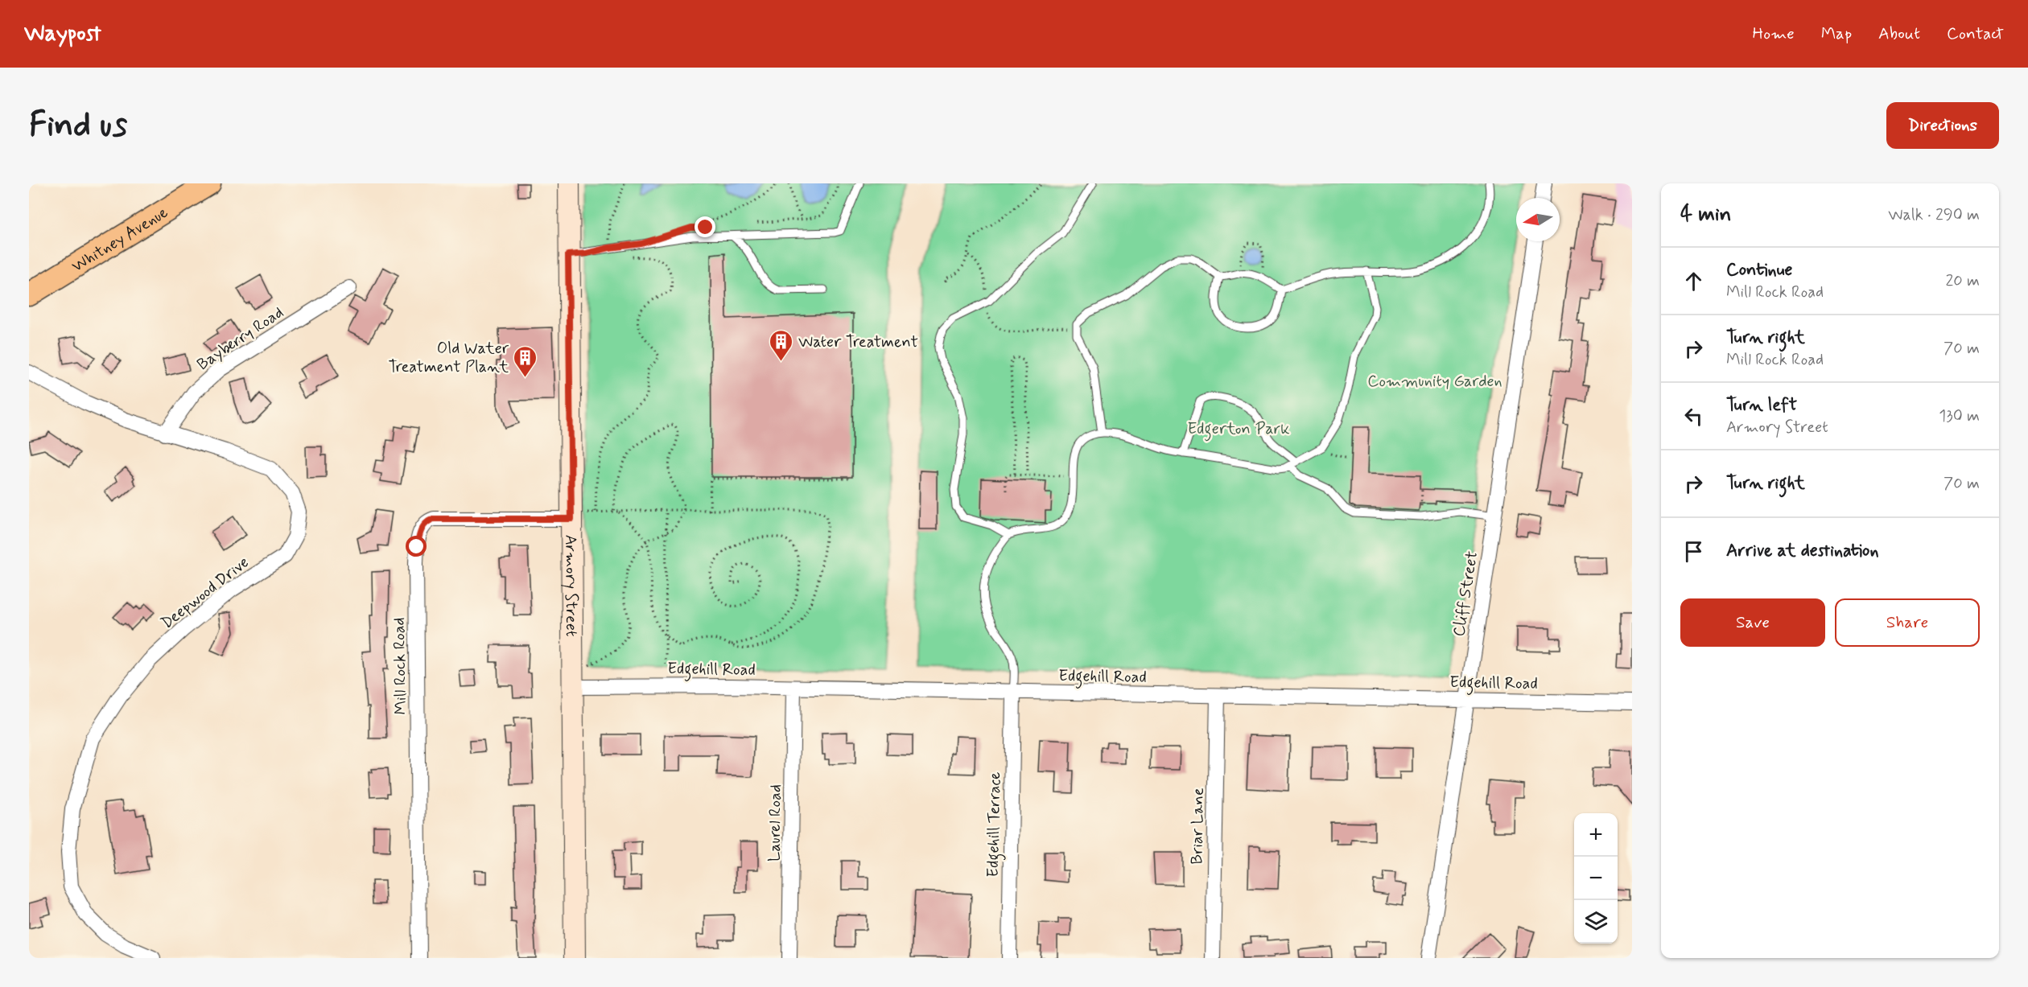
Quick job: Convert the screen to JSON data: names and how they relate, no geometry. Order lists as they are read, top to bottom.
{
  "streets": {
    "main road": ["Whitney Avenue", "Armory Street"],
    "street": [
      "Bayberry Road",
      "Deepwood Drive",
      "Cliff Street",
      "Mill Rock Road",
      "Edgehill Road",
      "Laurel Road",
      "Edgehill Terrace",
      "Briar Lane"
    ]
  },
  "crossings": [
    ["Bayberry Road", "Deepwood Drive"],
    ["Armory Street", "Mill Rock Road"],
    ["Armory Street", "Edgehill Road"],
    ["Cliff Street", "Edgehill Road"],
    ["Edgehill Road", "Laurel Road"],
    ["Edgehill Road", "Edgehill Terrace"],
    ["Edgehill Road", "Briar Lane"]
  ],
  "parks": ["Community Garden", "Edgerton Park"],
  "places": {
    "building": ["Water Treatment", "Old Water Treatment Plant"]
  },
  "north": "left",
  "page": {
    "header": "Waypost",
    "nav": [
      "Home",
      "Map",
      "About",
      "Contact"
    ],
    "buttons": [
      "Directions",
      ["Save", "Share"]
    ],
    "title": "Find us",
    "heading": ["4 min", "Walk · 290 m"],
    "list": [
      ["Continue", "Mill Rock Road", "20 m"],
      ["Turn right", "Mill Rock Road", "70 m"],
      ["Turn left", "Armory Street", "130 m"],
      ["Turn right", "70 m"],
      "Arrive at destination"
    ],
    "map_buttons": ["+", "−"]
  }
}
